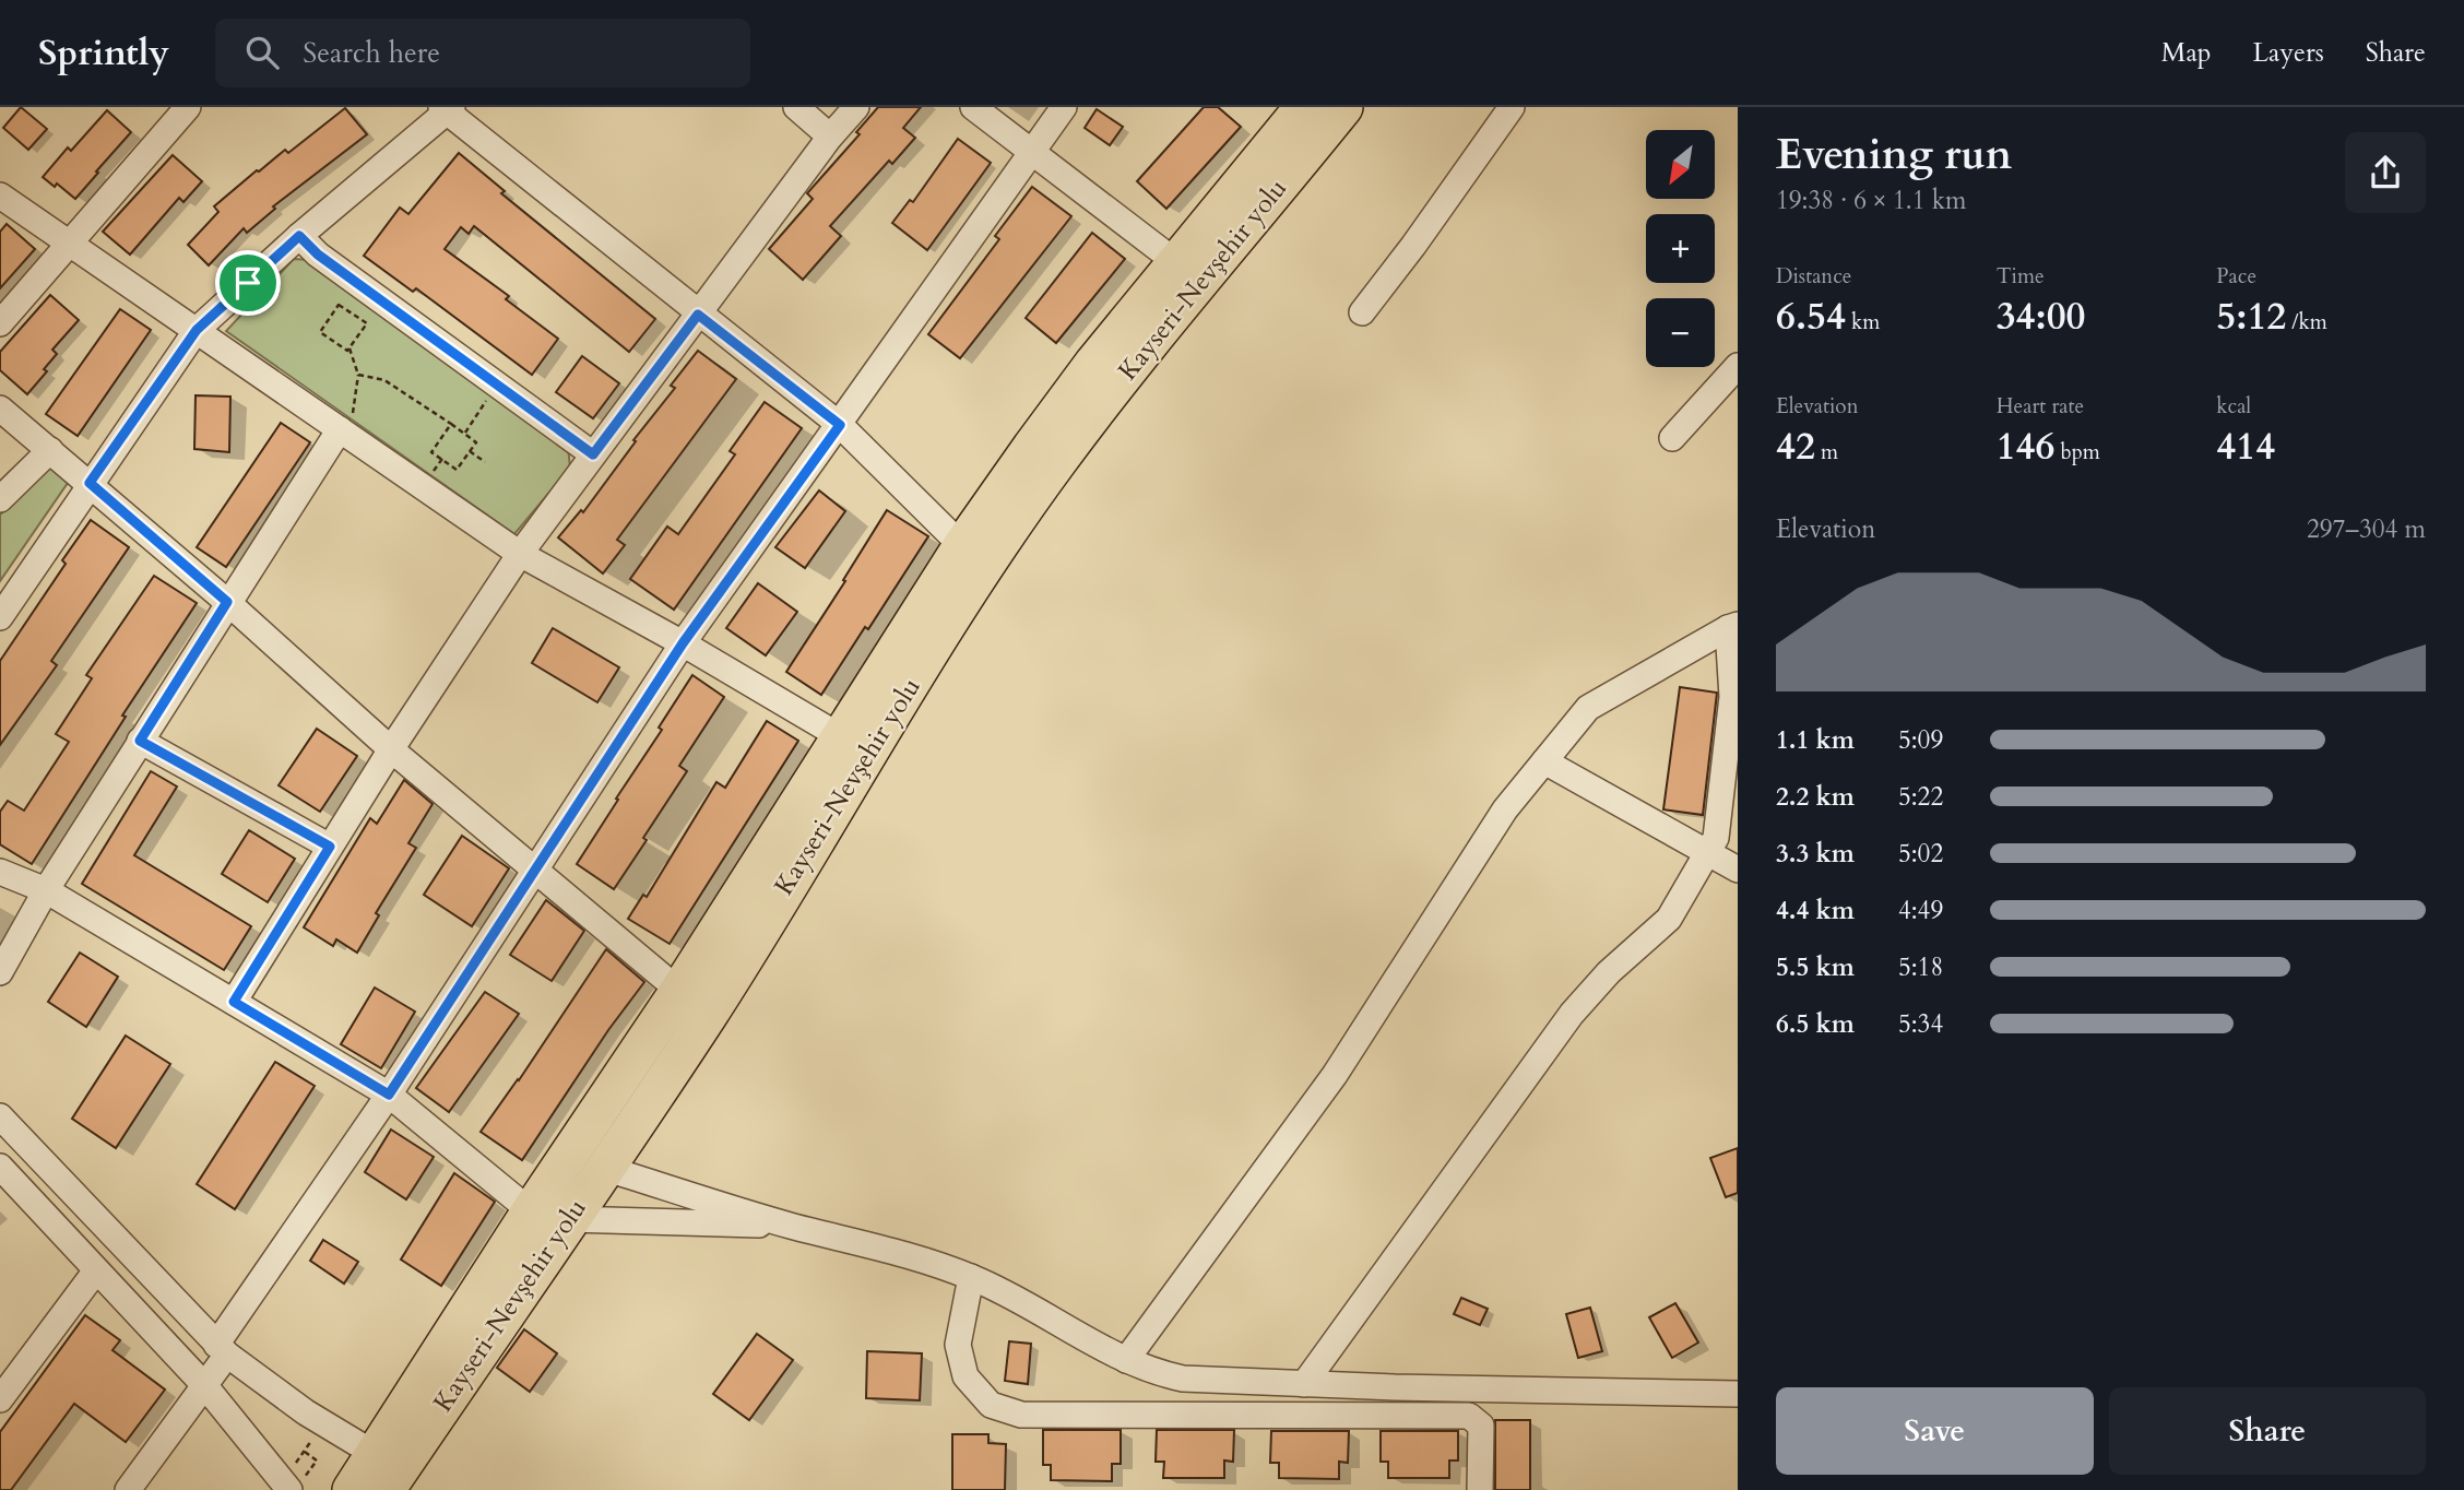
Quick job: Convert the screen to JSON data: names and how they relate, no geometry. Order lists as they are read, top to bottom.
{
  "streets": {
    "highway": ["Kayseri-Nevşehir yolu"]
  },
  "north": "bottom left",
  "page": {
    "header": "Sprintly",
    "search": "Search here",
    "nav": ["Map", "Layers", "Share"],
    "heading": ["Evening run", "19:38 · 6 × 1.1 km"],
    "map_buttons": ["+", "−"],
    "stats": [
      ["Distance", "6.54 km"],
      ["Time", "34:00"],
      ["Pace", "5:12 /km"],
      ["Elevation", "42 m"],
      ["Heart rate", "146 bpm"],
      ["kcal", "414"]
    ],
    "chart": ["Elevation", "297–304 m"],
    "list": [
      {
        "name": "1.1 km",
        "note": "5:09"
      },
      {
        "name": "2.2 km",
        "note": "5:22"
      },
      {
        "name": "3.3 km",
        "note": "5:02"
      },
      {
        "name": "4.4 km",
        "note": "4:49"
      },
      {
        "name": "5.5 km",
        "note": "5:18"
      },
      {
        "name": "6.5 km",
        "note": "5:34"
      }
    ],
    "buttons": ["Save", "Share"]
  }
}
